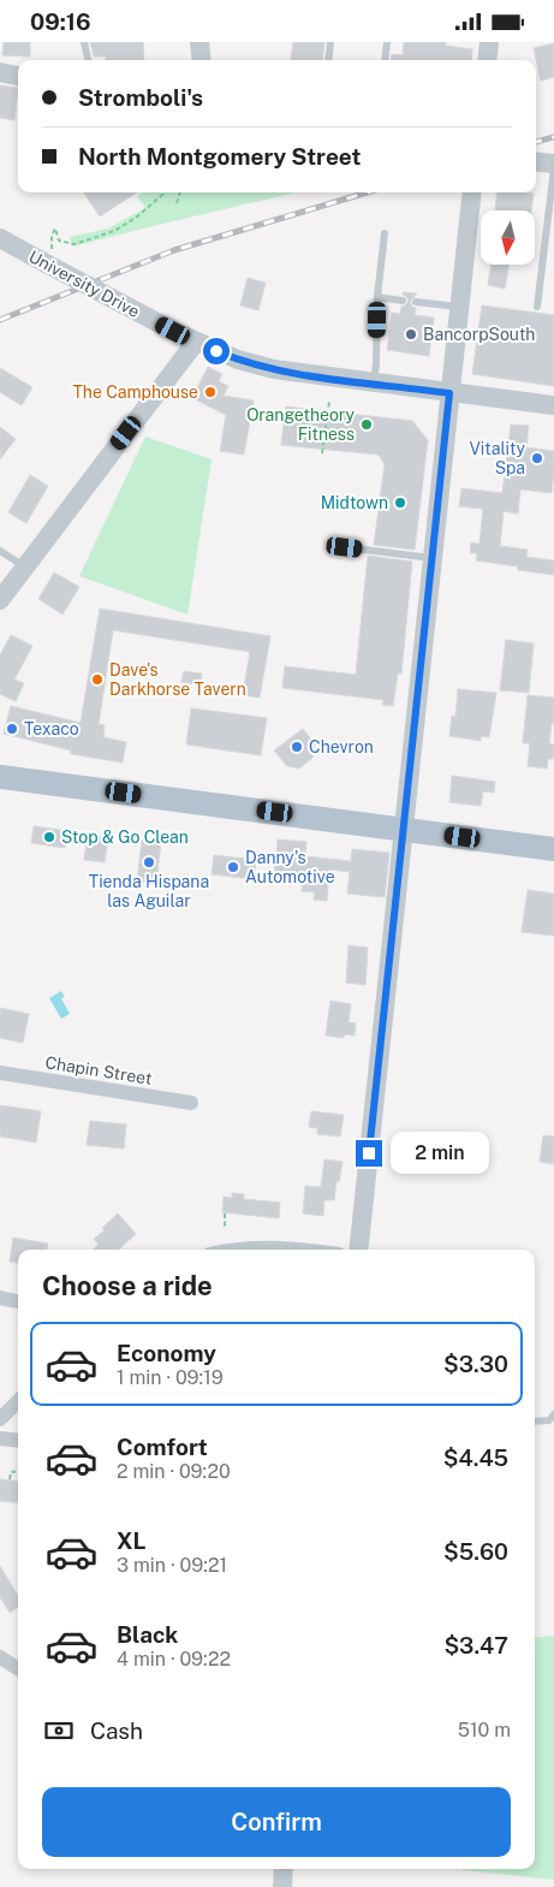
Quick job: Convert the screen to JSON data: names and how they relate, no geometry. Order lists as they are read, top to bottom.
{
  "streets": {
    "street": ["University Drive", "Chapin Street"]
  },
  "places": [
    "BancorpSouth",
    "The Camphouse",
    "Orangetheory Fitness",
    "Vitality Spa",
    "Midtown",
    "Dave's Darkhorse Tavern",
    "Texaco",
    "Chevron",
    "Stop & Go Clean",
    "Tienda Hispana las Aguilar",
    "Danny's Automotive"
  ],
  "north": "bottom",
  "page": {
    "status": "09:16",
    "banner": ["Stromboli's", "North Montgomery Street"],
    "bubble": "2 min",
    "heading": "Choose a ride",
    "list": [
      {
        "name": "Economy",
        "note": "1 min · 09:19",
        "value": "$3.30"
      },
      {
        "name": "Comfort",
        "note": "2 min · 09:20",
        "value": "$4.45"
      },
      {
        "name": "XL",
        "note": "3 min · 09:21",
        "value": "$5.60"
      },
      {
        "name": "Black",
        "note": "4 min · 09:22",
        "value": "$3.47"
      }
    ],
    "pay": ["Cash", "510 m"],
    "buttons": "Confirm"
  }
}
